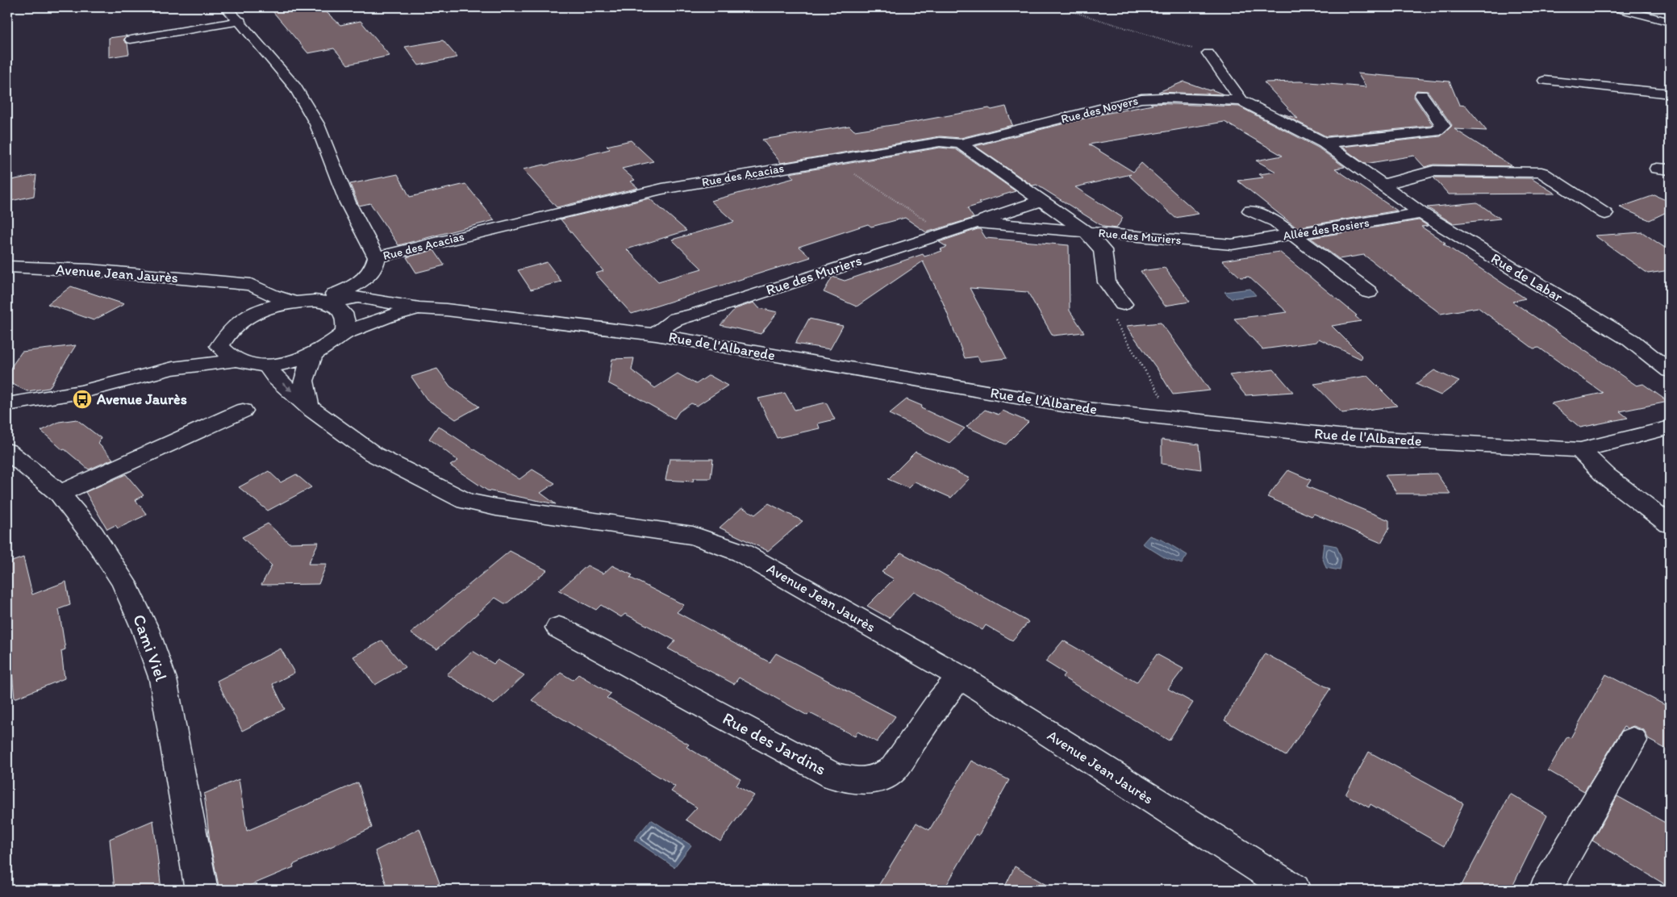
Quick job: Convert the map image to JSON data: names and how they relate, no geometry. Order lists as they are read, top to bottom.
{
  "streets": {
    "street": [
      "Rue des Noyers",
      "Rue des Acacias",
      "Allée des Rosiers",
      "Rue des Muriers",
      "Avenue Jean Jaurès",
      "Rue de Labar",
      "Rue de l'Albarede",
      "Cami Viel",
      "Rue des Jardins"
    ]
  },
  "crossings": [
    ["Rue des Noyers", "Rue des Acacias"],
    ["Rue des Noyers", "Rue de Labar"],
    ["Allée des Rosiers", "Rue des Muriers"],
    ["Allée des Rosiers", "Rue de Labar"],
    ["Rue des Muriers", "Rue de l'Albarede"],
    ["Avenue Jean Jaurès", "Rue de l'Albarede"],
    ["Avenue Jean Jaurès", "Rue des Jardins"]
  ],
  "places": {
    "bus stop": ["Avenue Jaurès"]
  }
}
